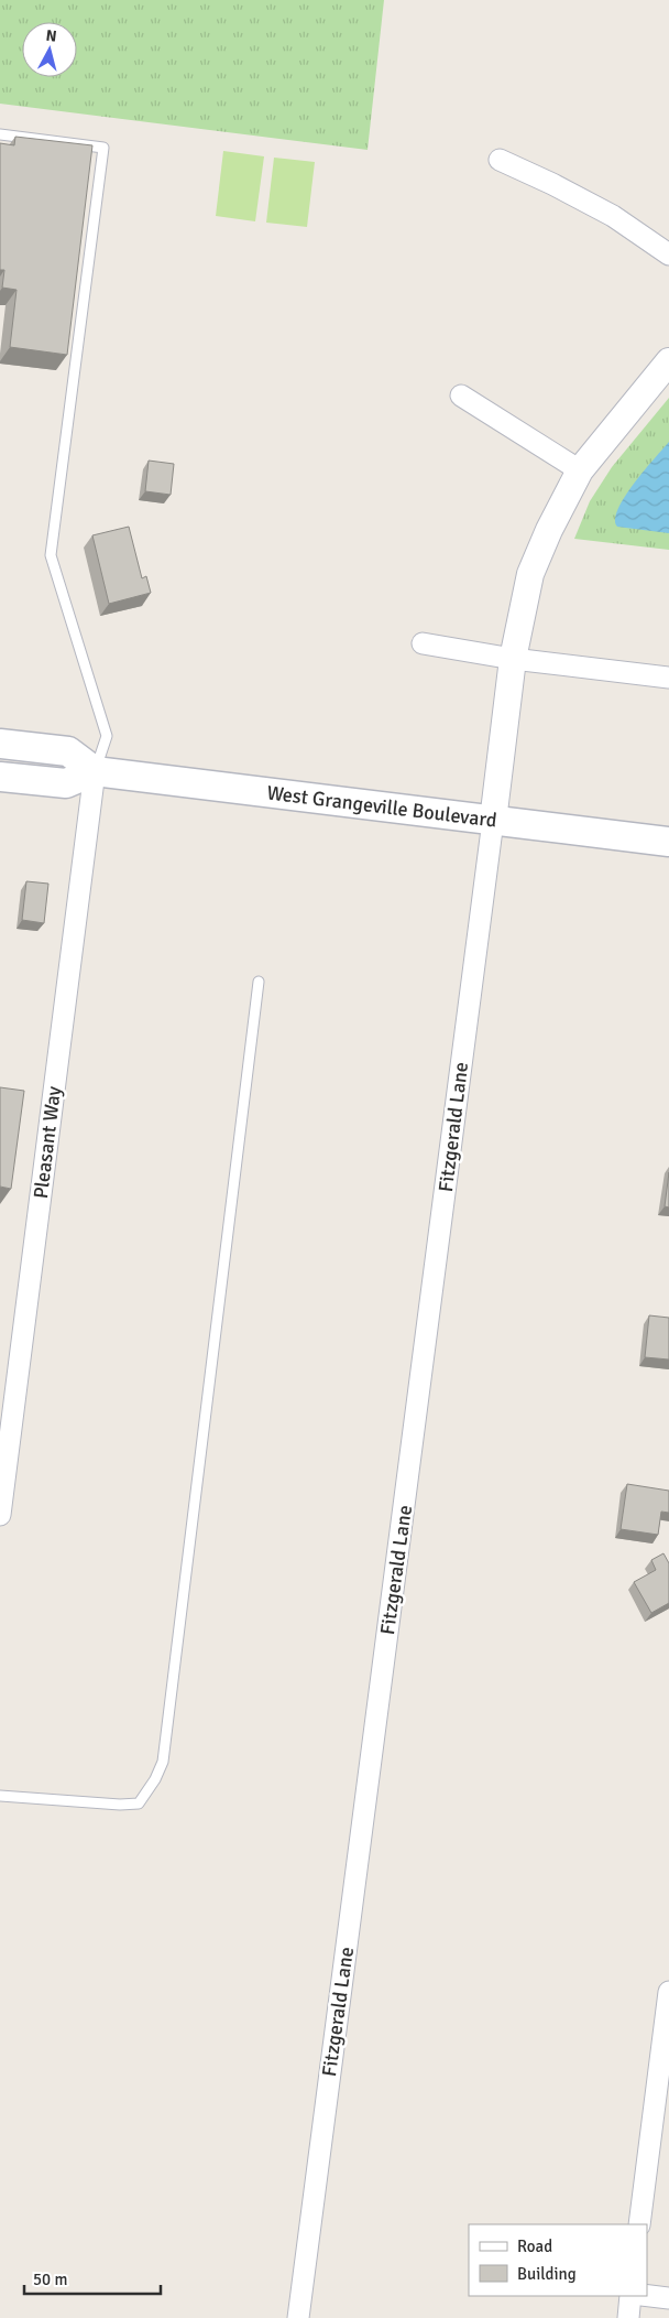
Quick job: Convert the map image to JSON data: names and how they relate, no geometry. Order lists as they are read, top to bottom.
{
  "streets": {
    "main road": ["West Grangeville Boulevard"],
    "street": ["Fitzgerald Lane", "Pleasant Way"]
  },
  "crossings": [
    ["West Grangeville Boulevard", "Fitzgerald Lane"],
    ["West Grangeville Boulevard", "Pleasant Way"]
  ],
  "legend": ["Road", "Building"],
  "scale_bar": "50 m",
  "north": "top"
}
